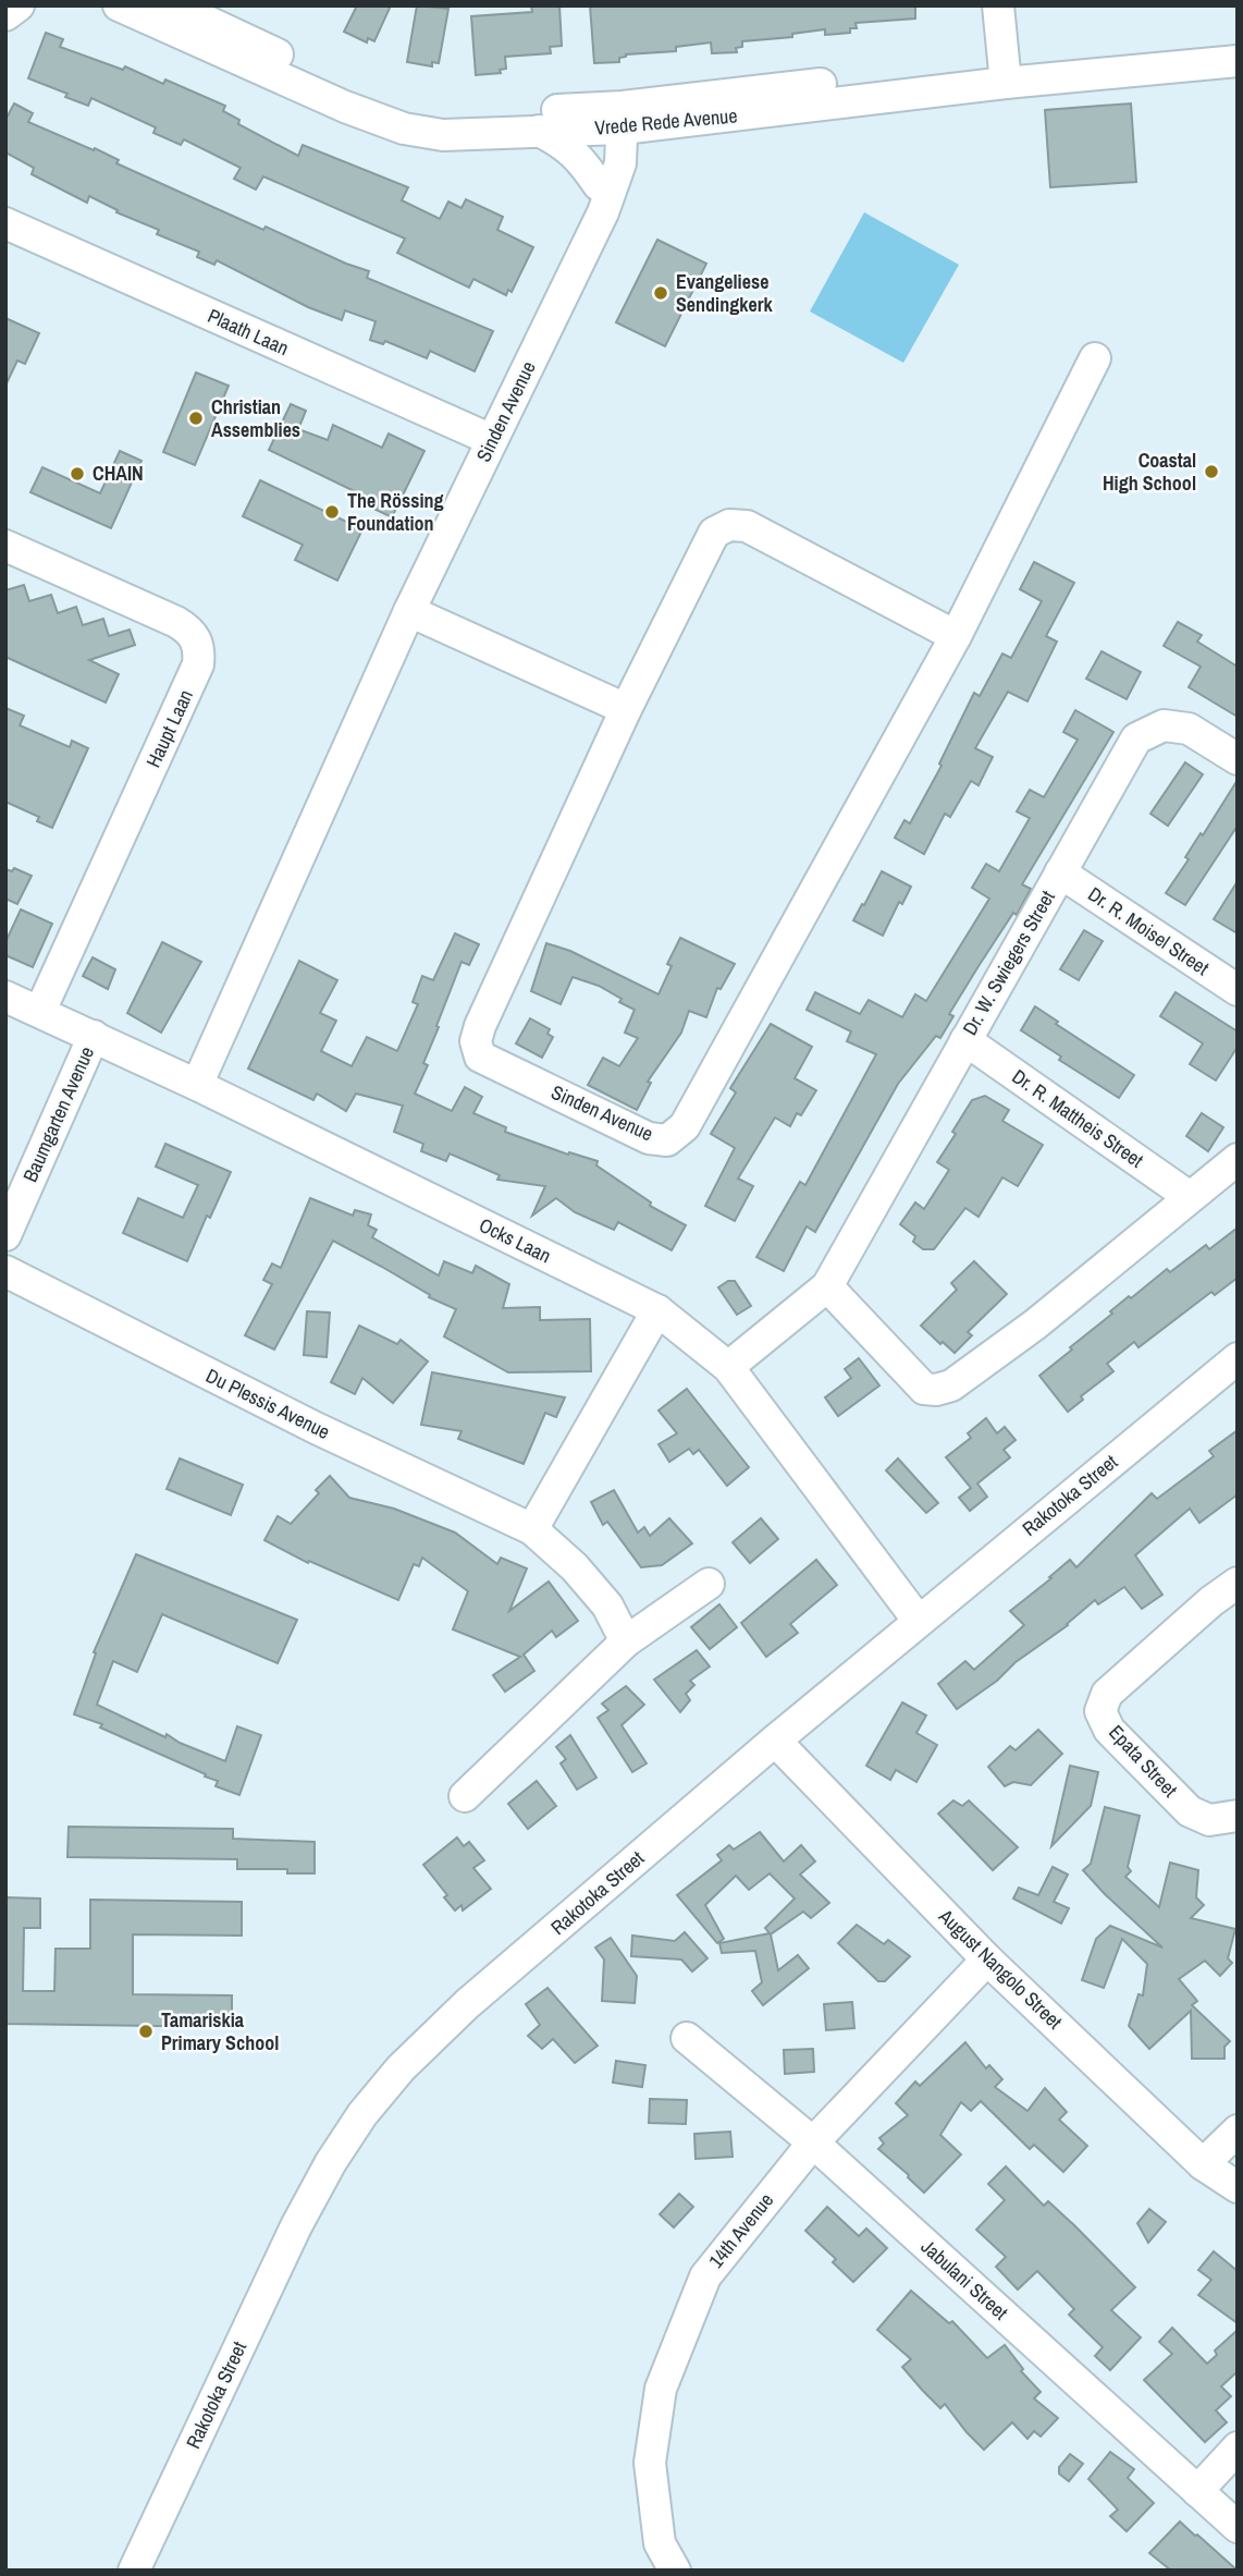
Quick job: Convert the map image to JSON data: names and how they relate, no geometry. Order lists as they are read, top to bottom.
{
  "streets": {
    "street": [
      "Vrede Rede Avenue",
      "Plaath Laan",
      "Sinden Avenue",
      "Haupt Laan",
      "Dr. R. Moisel Street",
      "Dr. W. Swiegers Street",
      "Baumgarten Avenue",
      "Dr. R. Mattheis Street",
      "Ocks Laan",
      "Du Plessis Avenue",
      "Rakotoka Street",
      "Epata Street",
      "August Nangolo Street",
      "14th Avenue",
      "Jabulani Street"
    ]
  },
  "crossings": [
    ["Vrede Rede Avenue", "Sinden Avenue"],
    ["Plaath Laan", "Sinden Avenue"],
    ["Sinden Avenue", "Ocks Laan"],
    ["Haupt Laan", "Ocks Laan"],
    ["Dr. R. Moisel Street", "Dr. W. Swiegers Street"],
    ["Dr. W. Swiegers Street", "Dr. R. Mattheis Street"],
    ["Dr. W. Swiegers Street", "Ocks Laan"],
    ["Baumgarten Avenue", "Ocks Laan"],
    ["Ocks Laan", "Rakotoka Street"],
    ["Rakotoka Street", "August Nangolo Street"],
    ["August Nangolo Street", "14th Avenue"],
    ["14th Avenue", "Jabulani Street"]
  ],
  "places": [
    "Evangeliese Sendingkerk",
    "Christian Assemblies",
    "Coastal High School",
    "CHAIN",
    "The Rössing Foundation",
    "Tamariskia Primary School"
  ]
}
